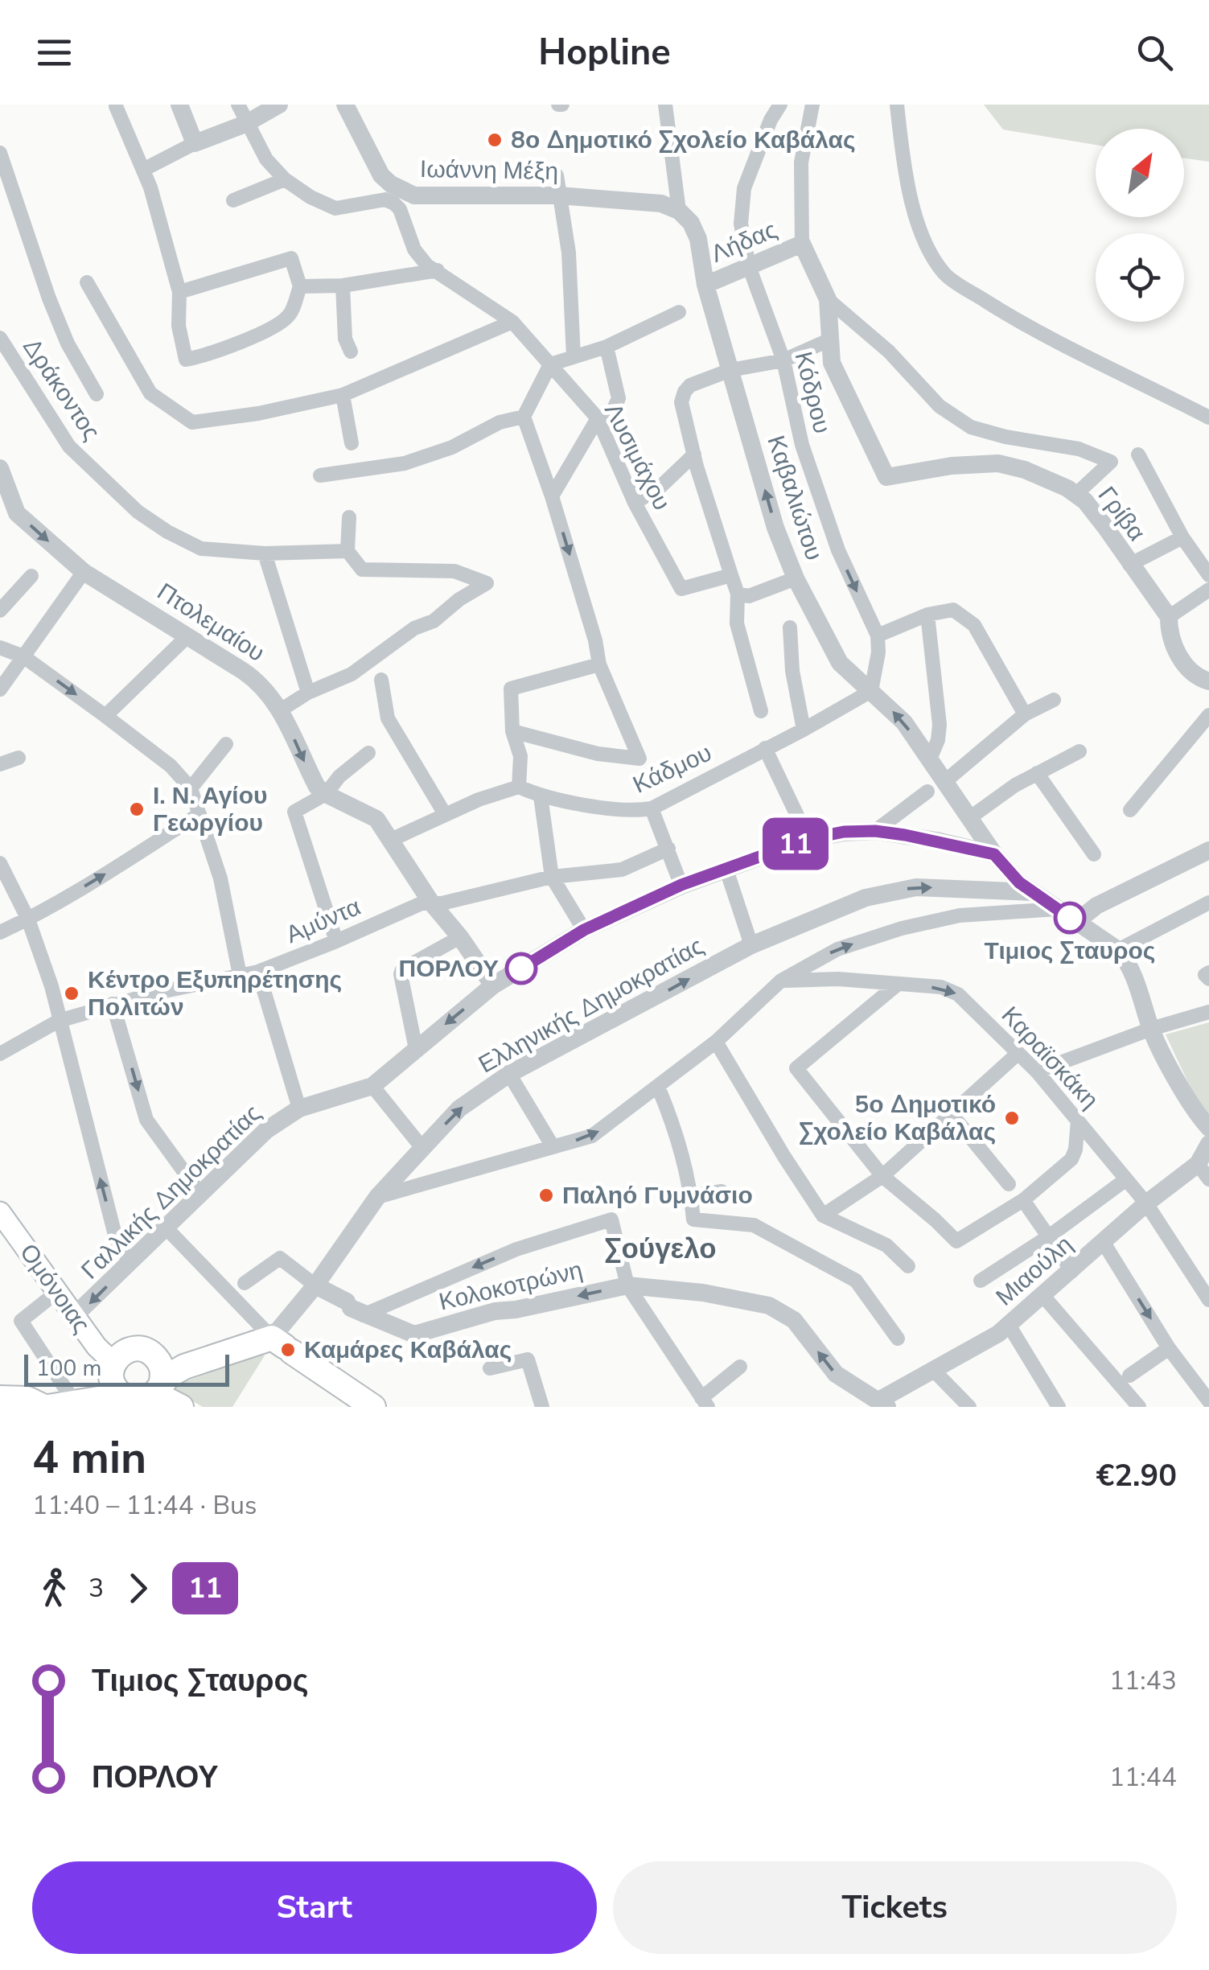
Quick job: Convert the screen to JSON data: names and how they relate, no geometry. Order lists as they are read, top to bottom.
{
  "streets": {
    "main road": ["Ομόνοιας"],
    "street": [
      "Ιωάννη Μέξη",
      "Λήδας",
      "Δράκοντος",
      "Κόδρου",
      "Λυσιμάχου",
      "Καβαλιώτου",
      "Γρίβα",
      "Πτολεμαίου",
      "Κάδμου",
      "Αμύντα",
      "Ελληνικής Δημοκρατίας",
      "Καραϊσκάκη",
      "Γαλλικής Δημοκρατίας",
      "Μιαούλη",
      "Κολοκοτρώνη"
    ]
  },
  "crossings": [
    ["Ιωάννη Μέξη", "Καβαλιώτου"],
    ["Λήδας", "Κόδρου"],
    ["Λήδας", "Καβαλιώτου"],
    ["Κόδρου", "Καβαλιώτου"],
    ["Κόδρου", "Κάδμου"],
    ["Καβαλιώτου", "Κάδμου"],
    ["Καβαλιώτου", "Γαλλικής Δημοκρατίας"],
    ["Ελληνικής Δημοκρατίας", "Κολοκοτρώνη"],
    ["Καραϊσκάκη", "Μιαούλη"],
    ["Γαλλικής Δημοκρατίας", "Ομόνοιας"],
    ["Μιαούλη", "Κολοκοτρώνη"]
  ],
  "one_way": ["Κολοκοτρώνη"],
  "districts": ["Σούγελο"],
  "places": [
    "8ο Δημοτικό Σχολείο Καβάλας",
    "Ι. Ν. Αγίου Γεωργίου",
    "Τιμιος Σταυρος",
    "ΠΟΡΛΟΥ",
    "Κέντρο Εξυπηρέτησης Πολιτών",
    "5ο Δημοτικό Σχολείο Καβάλας",
    "Παληό Γυμνάσιο",
    "Καμάρες Καβάλας"
  ],
  "lines": ["bus line 11"],
  "scale_bar": "100 m",
  "north": "top right",
  "page": {
    "header": "Hopline",
    "on_map": "11",
    "scale": "100 m",
    "heading": ["4 min", "11:40 – 11:44 · Bus", "€2.90"],
    "legs": ["3", "11"],
    "list": [
      {
        "name": "Τιμιος Σταυρος",
        "value": "11:43"
      },
      {
        "name": "ΠΟΡΛΟΥ",
        "value": "11:44"
      }
    ],
    "buttons": ["Start", "Tickets"]
  }
}
